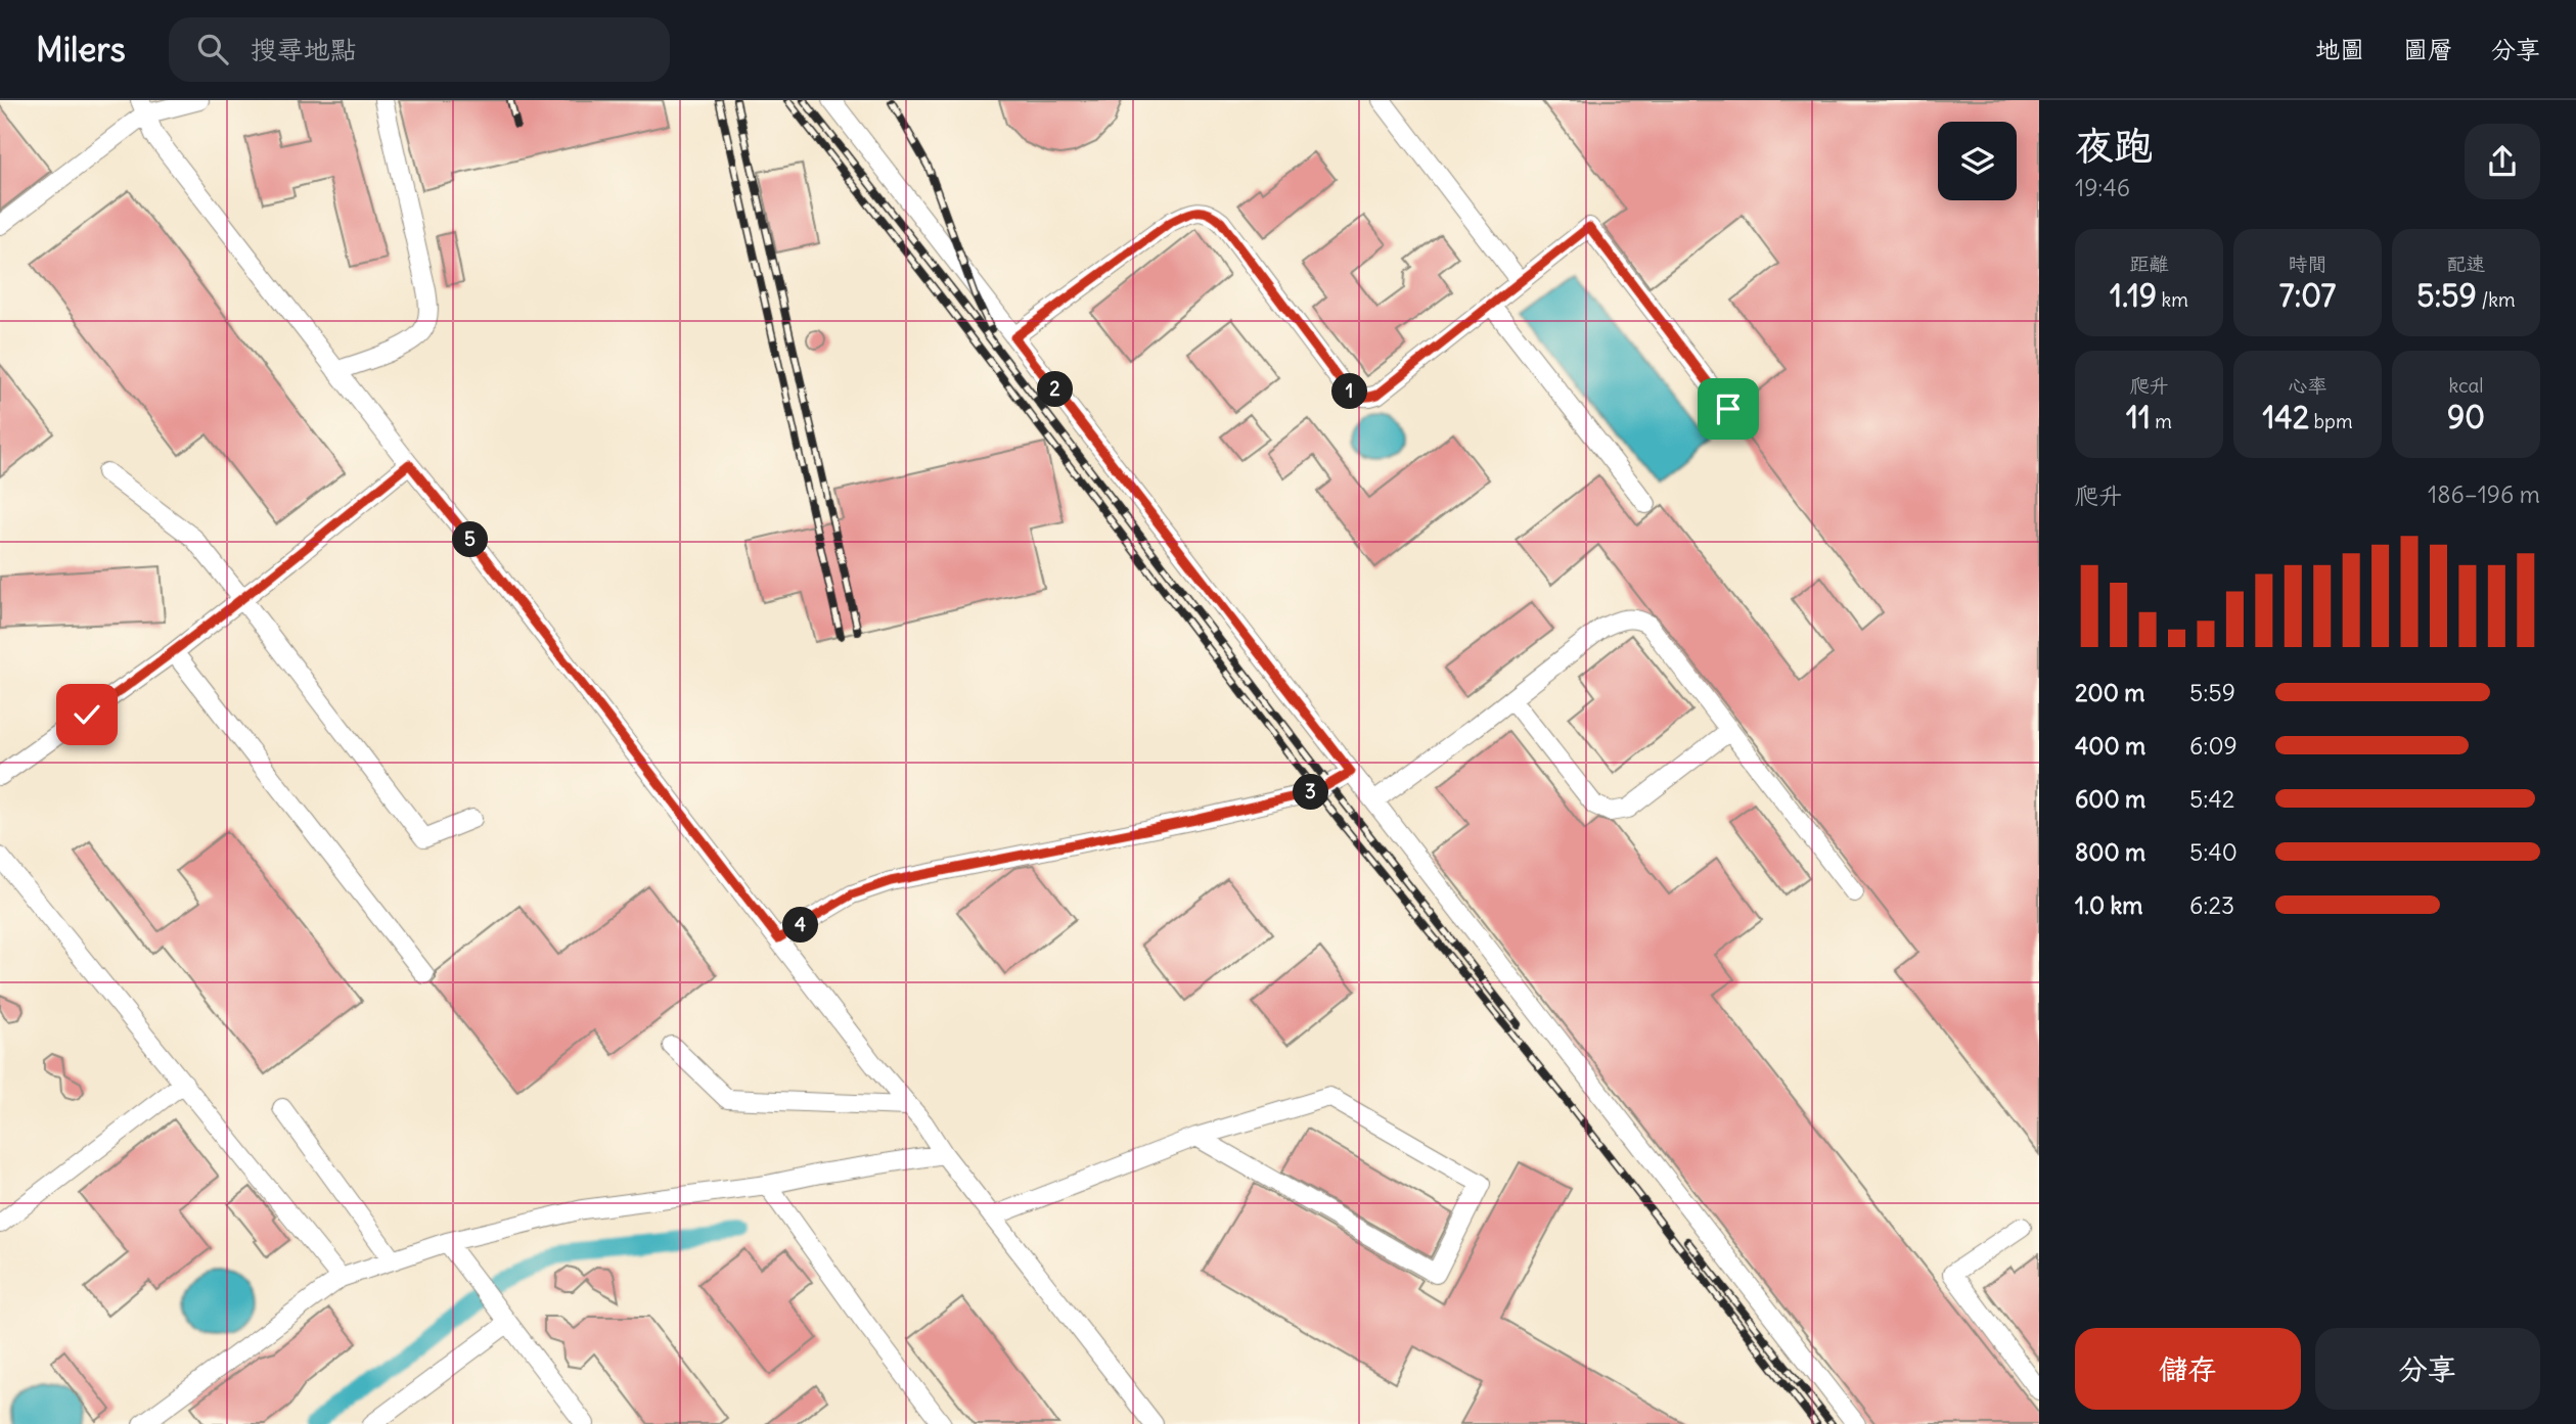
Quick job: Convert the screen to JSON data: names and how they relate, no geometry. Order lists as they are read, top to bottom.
{
  "page": {
    "header": "Milers",
    "search": "搜尋地點",
    "nav": ["地圖", "圖層", "分享"],
    "heading": ["夜跑", "19:46"],
    "stats": [
      ["距離", "1.19 km"],
      ["時間", "7:07"],
      ["配速", "5:59 /km"],
      ["爬升", "11 m"],
      ["心率", "142 bpm"],
      ["kcal", "90"]
    ],
    "pins": [
      "2",
      "1",
      "5",
      "3",
      "4"
    ],
    "chart": ["爬升", "186–196 m"],
    "list": [
      {
        "name": "200 m",
        "note": "5:59"
      },
      {
        "name": "400 m",
        "note": "6:09"
      },
      {
        "name": "600 m",
        "note": "5:42"
      },
      {
        "name": "800 m",
        "note": "5:40"
      },
      {
        "name": "1.0 km",
        "note": "6:23"
      }
    ],
    "buttons": ["儲存", "分享"]
  }
}
